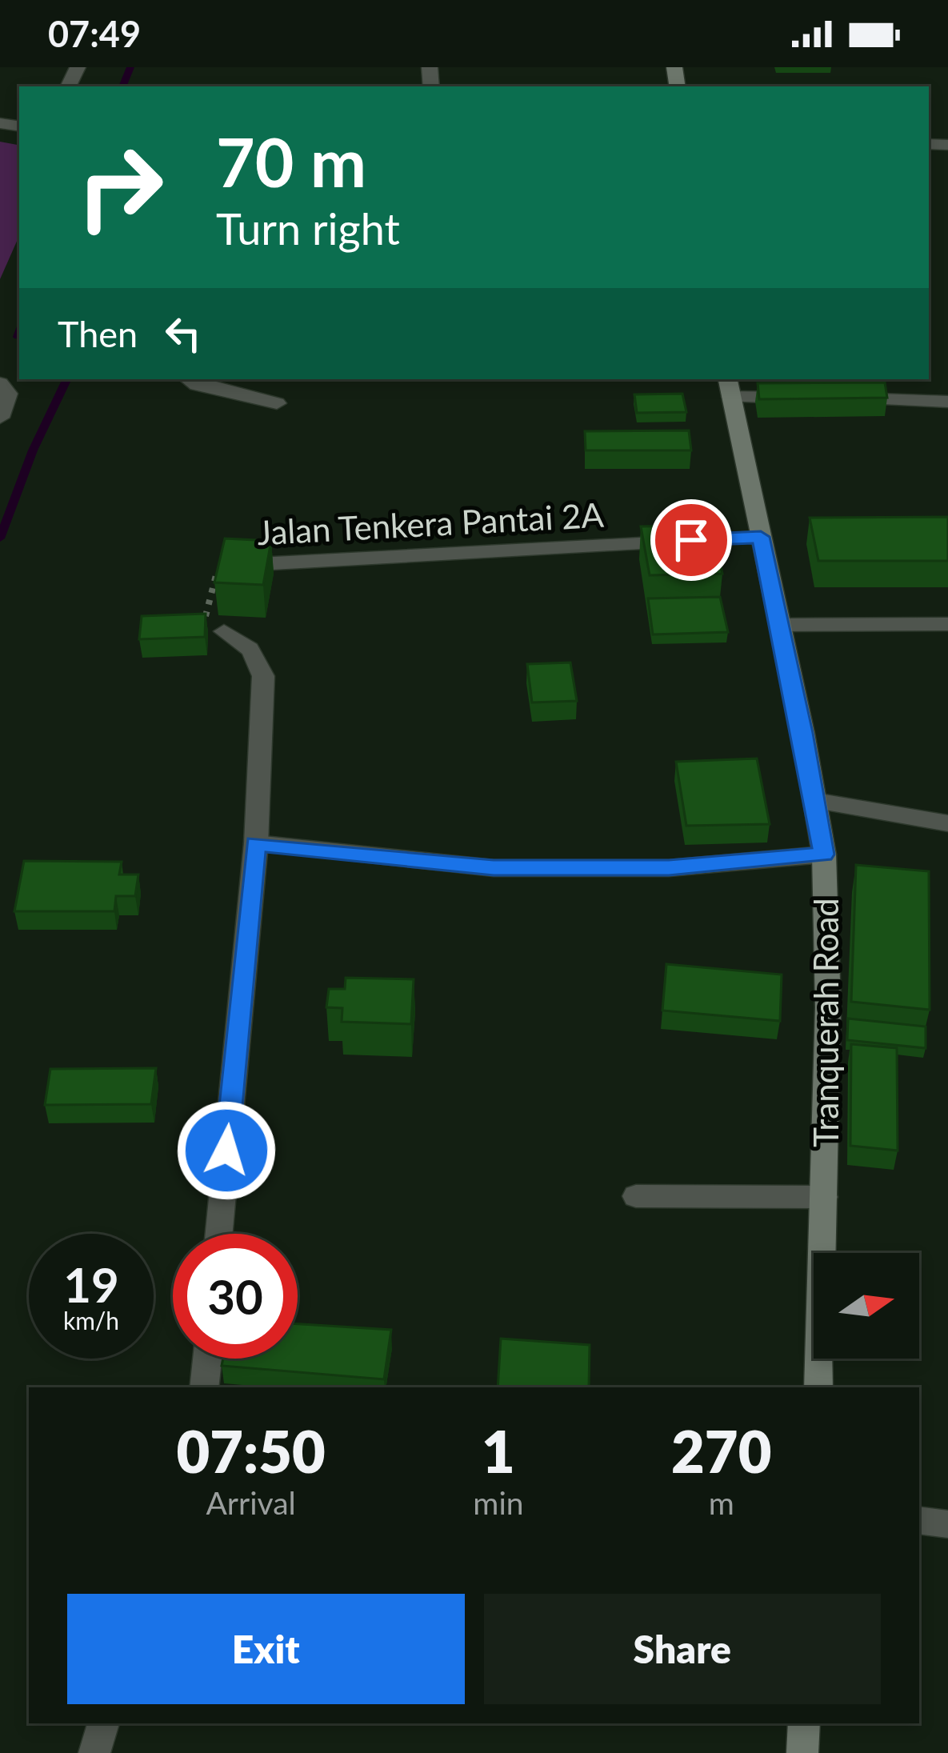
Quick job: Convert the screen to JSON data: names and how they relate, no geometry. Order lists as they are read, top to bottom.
{
  "streets": {
    "main road": ["Tranquerah Road"],
    "street": ["Jalan Tenkera Pantai 2A"]
  },
  "crossings": [
    ["Jalan Tenkera Pantai 2A", "Tranquerah Road"]
  ],
  "north": "right",
  "page": {
    "status": "07:49",
    "turn": ["70 m", "Turn right"],
    "then": "Then",
    "speed": "19 km/h",
    "limit": "30",
    "eta": [
      "07:50",
      "Arrival",
      "1",
      "min",
      "270",
      "m"
    ],
    "buttons": ["Exit", "Share"]
  }
}
